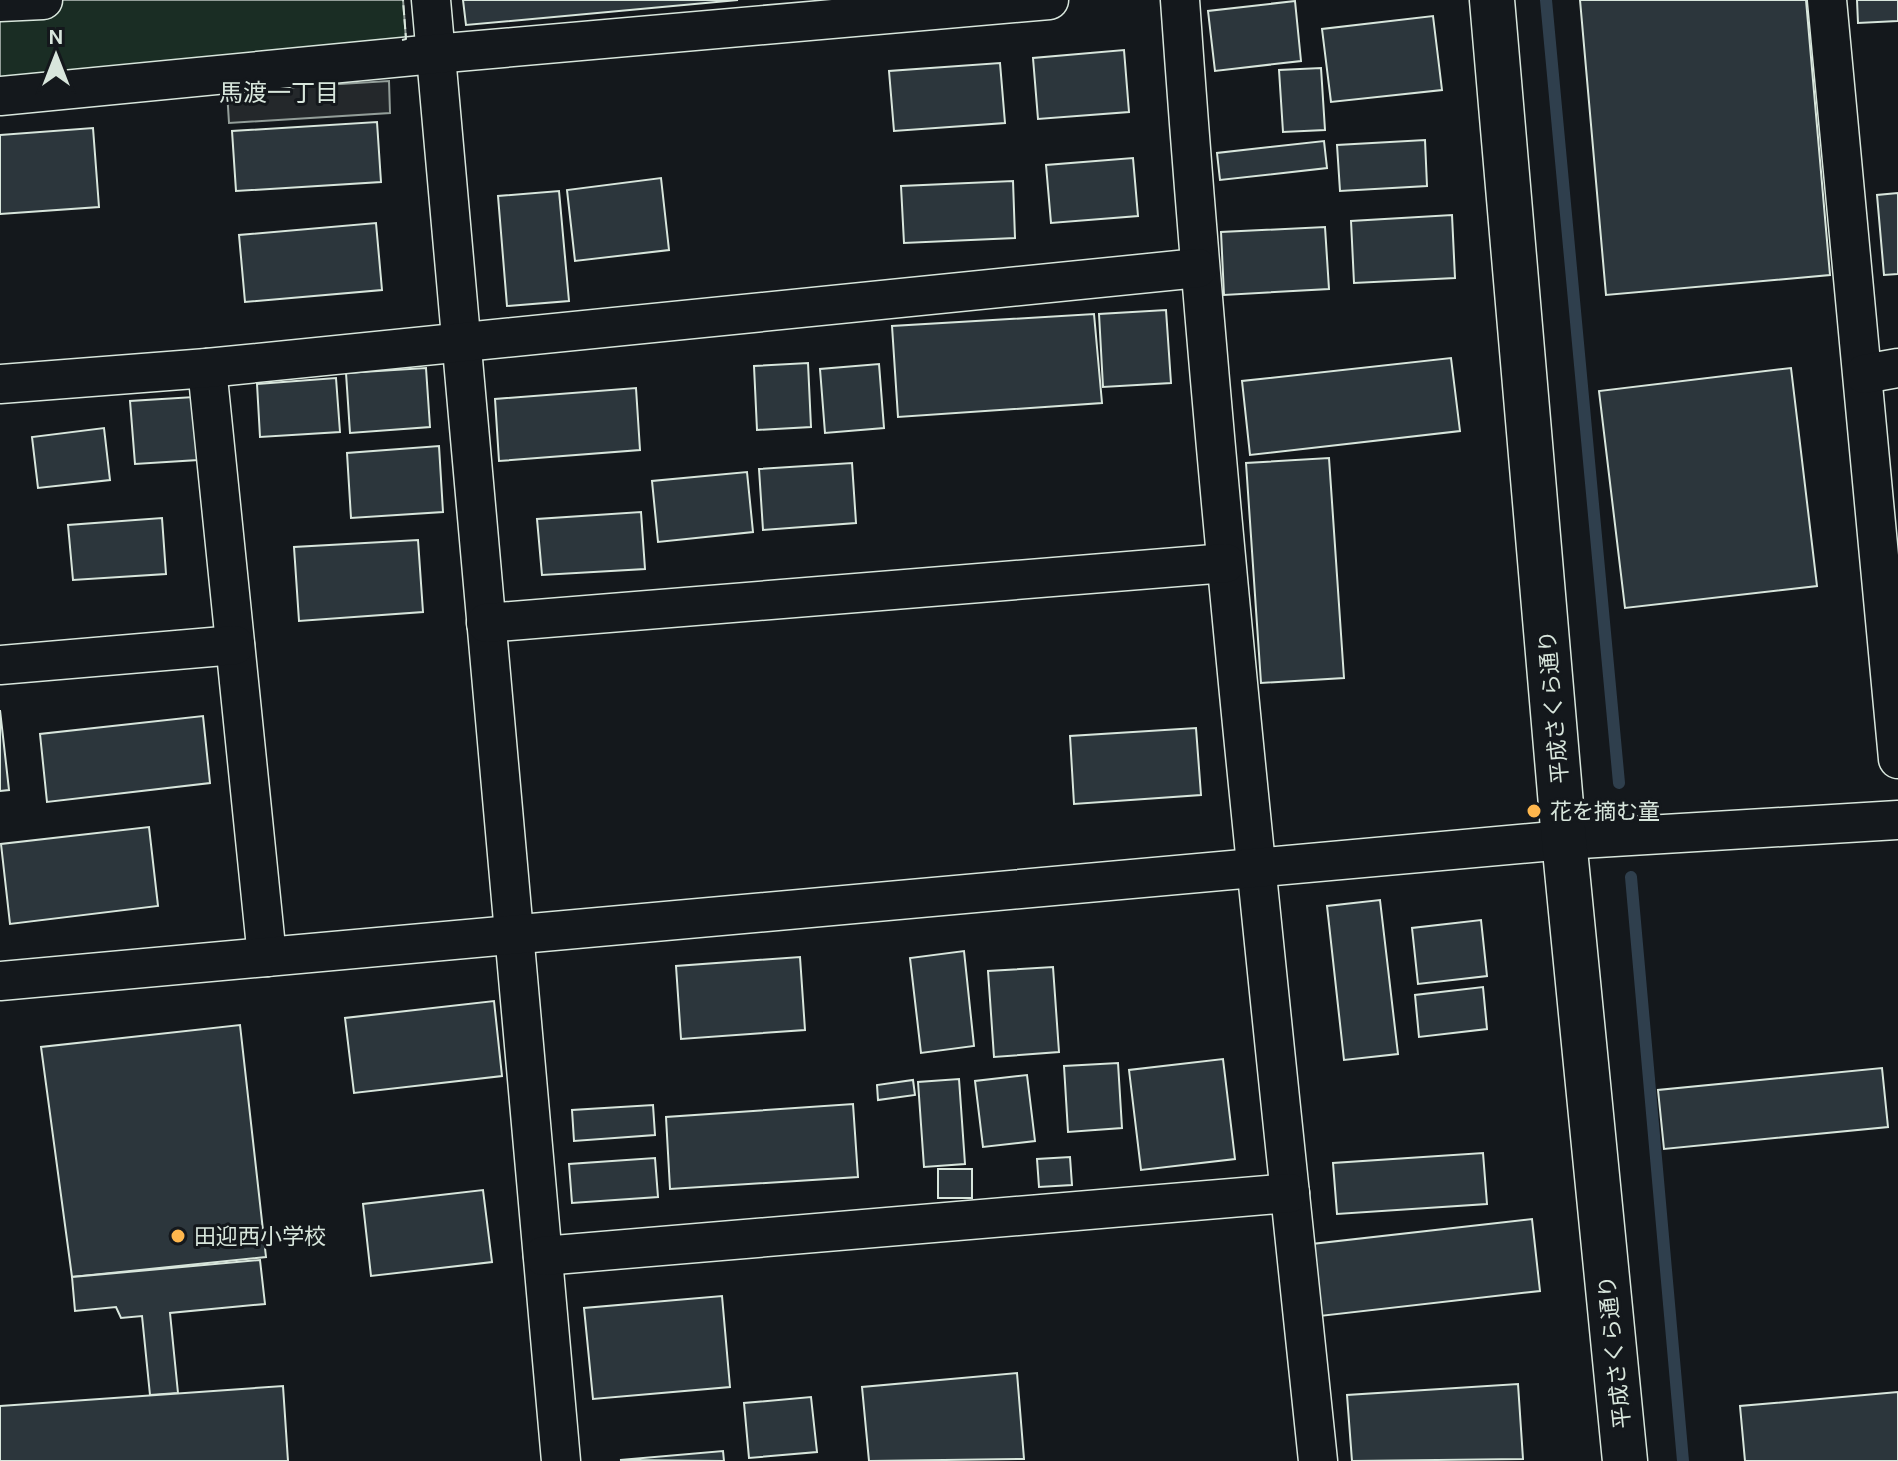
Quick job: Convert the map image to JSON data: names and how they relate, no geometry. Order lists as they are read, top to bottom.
{
  "streets": {
    "street": ["平成さくら通り"]
  },
  "districts": ["馬渡一丁目"],
  "places": ["花を摘む童", "田迎西小学校"],
  "north": "top"
}
